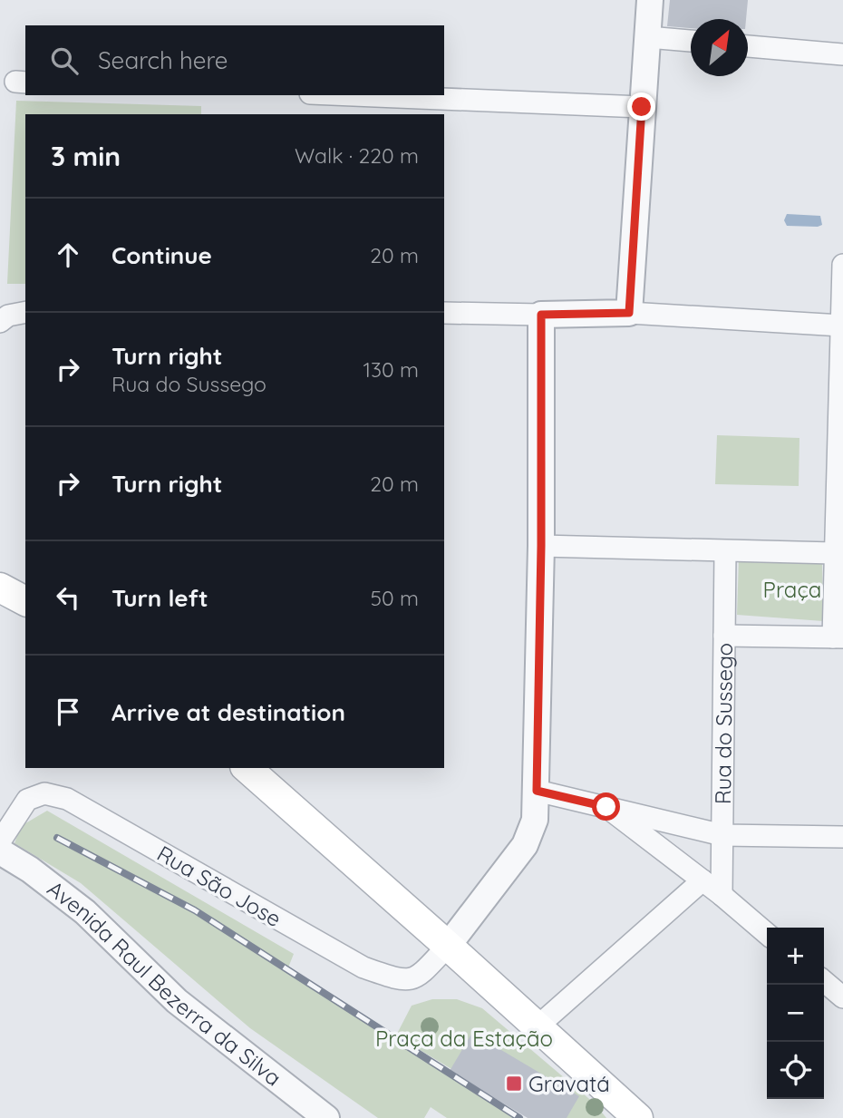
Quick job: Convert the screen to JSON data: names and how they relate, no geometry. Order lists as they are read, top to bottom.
{
  "streets": {
    "street": ["Rua do Sussego", "Rua São Jose", "Avenida Raul Bezerra da Silva"]
  },
  "parks": ["Praça", "Praça da Estação"],
  "places": {
    "transit": ["Gravatá"]
  },
  "north": "top right",
  "page": {
    "search": "Search here",
    "heading": ["3 min", "Walk · 220 m"],
    "list": [
      ["Continue", "20 m"],
      ["Turn right", "Rua do Sussego", "130 m"],
      ["Turn right", "20 m"],
      ["Turn left", "50 m"],
      "Arrive at destination"
    ],
    "map_buttons": ["+", "−"]
  }
}
